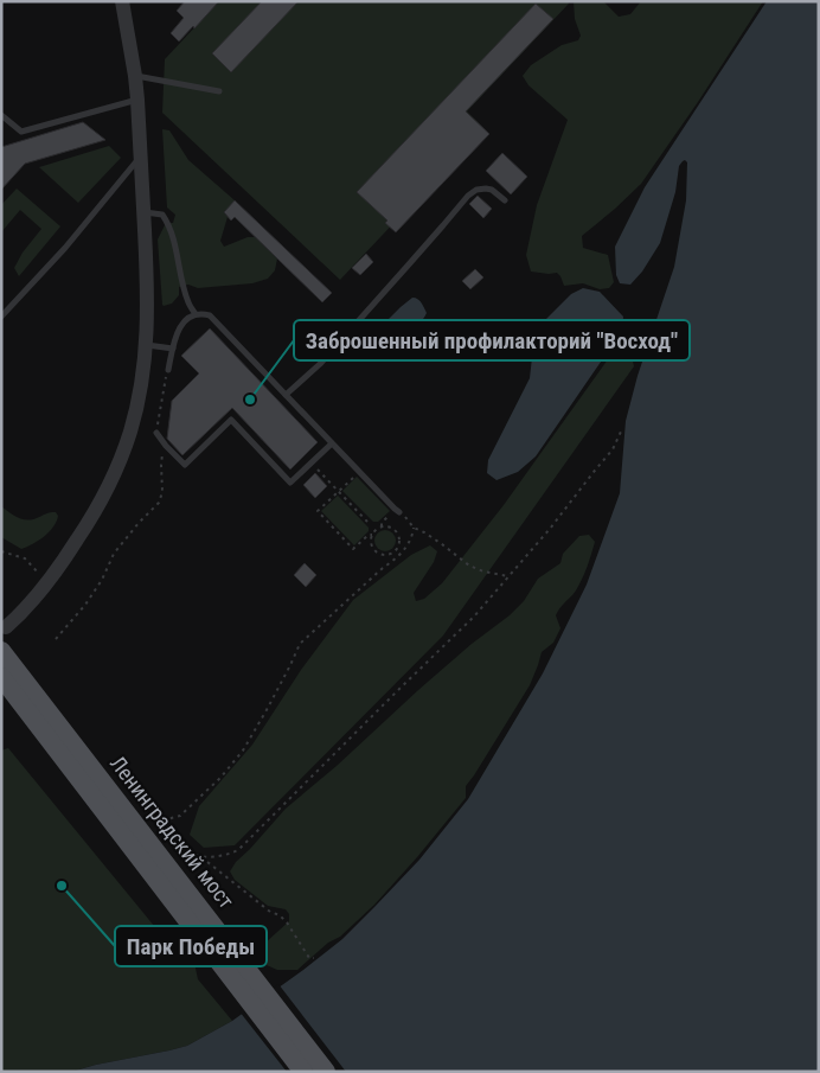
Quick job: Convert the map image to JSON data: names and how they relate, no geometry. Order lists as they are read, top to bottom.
{
  "streets": {
    "main road": ["Ленинградский мост"]
  },
  "places": ["Заброшенный профилакторий \"Восход\"", "Парк Победы"]
}
